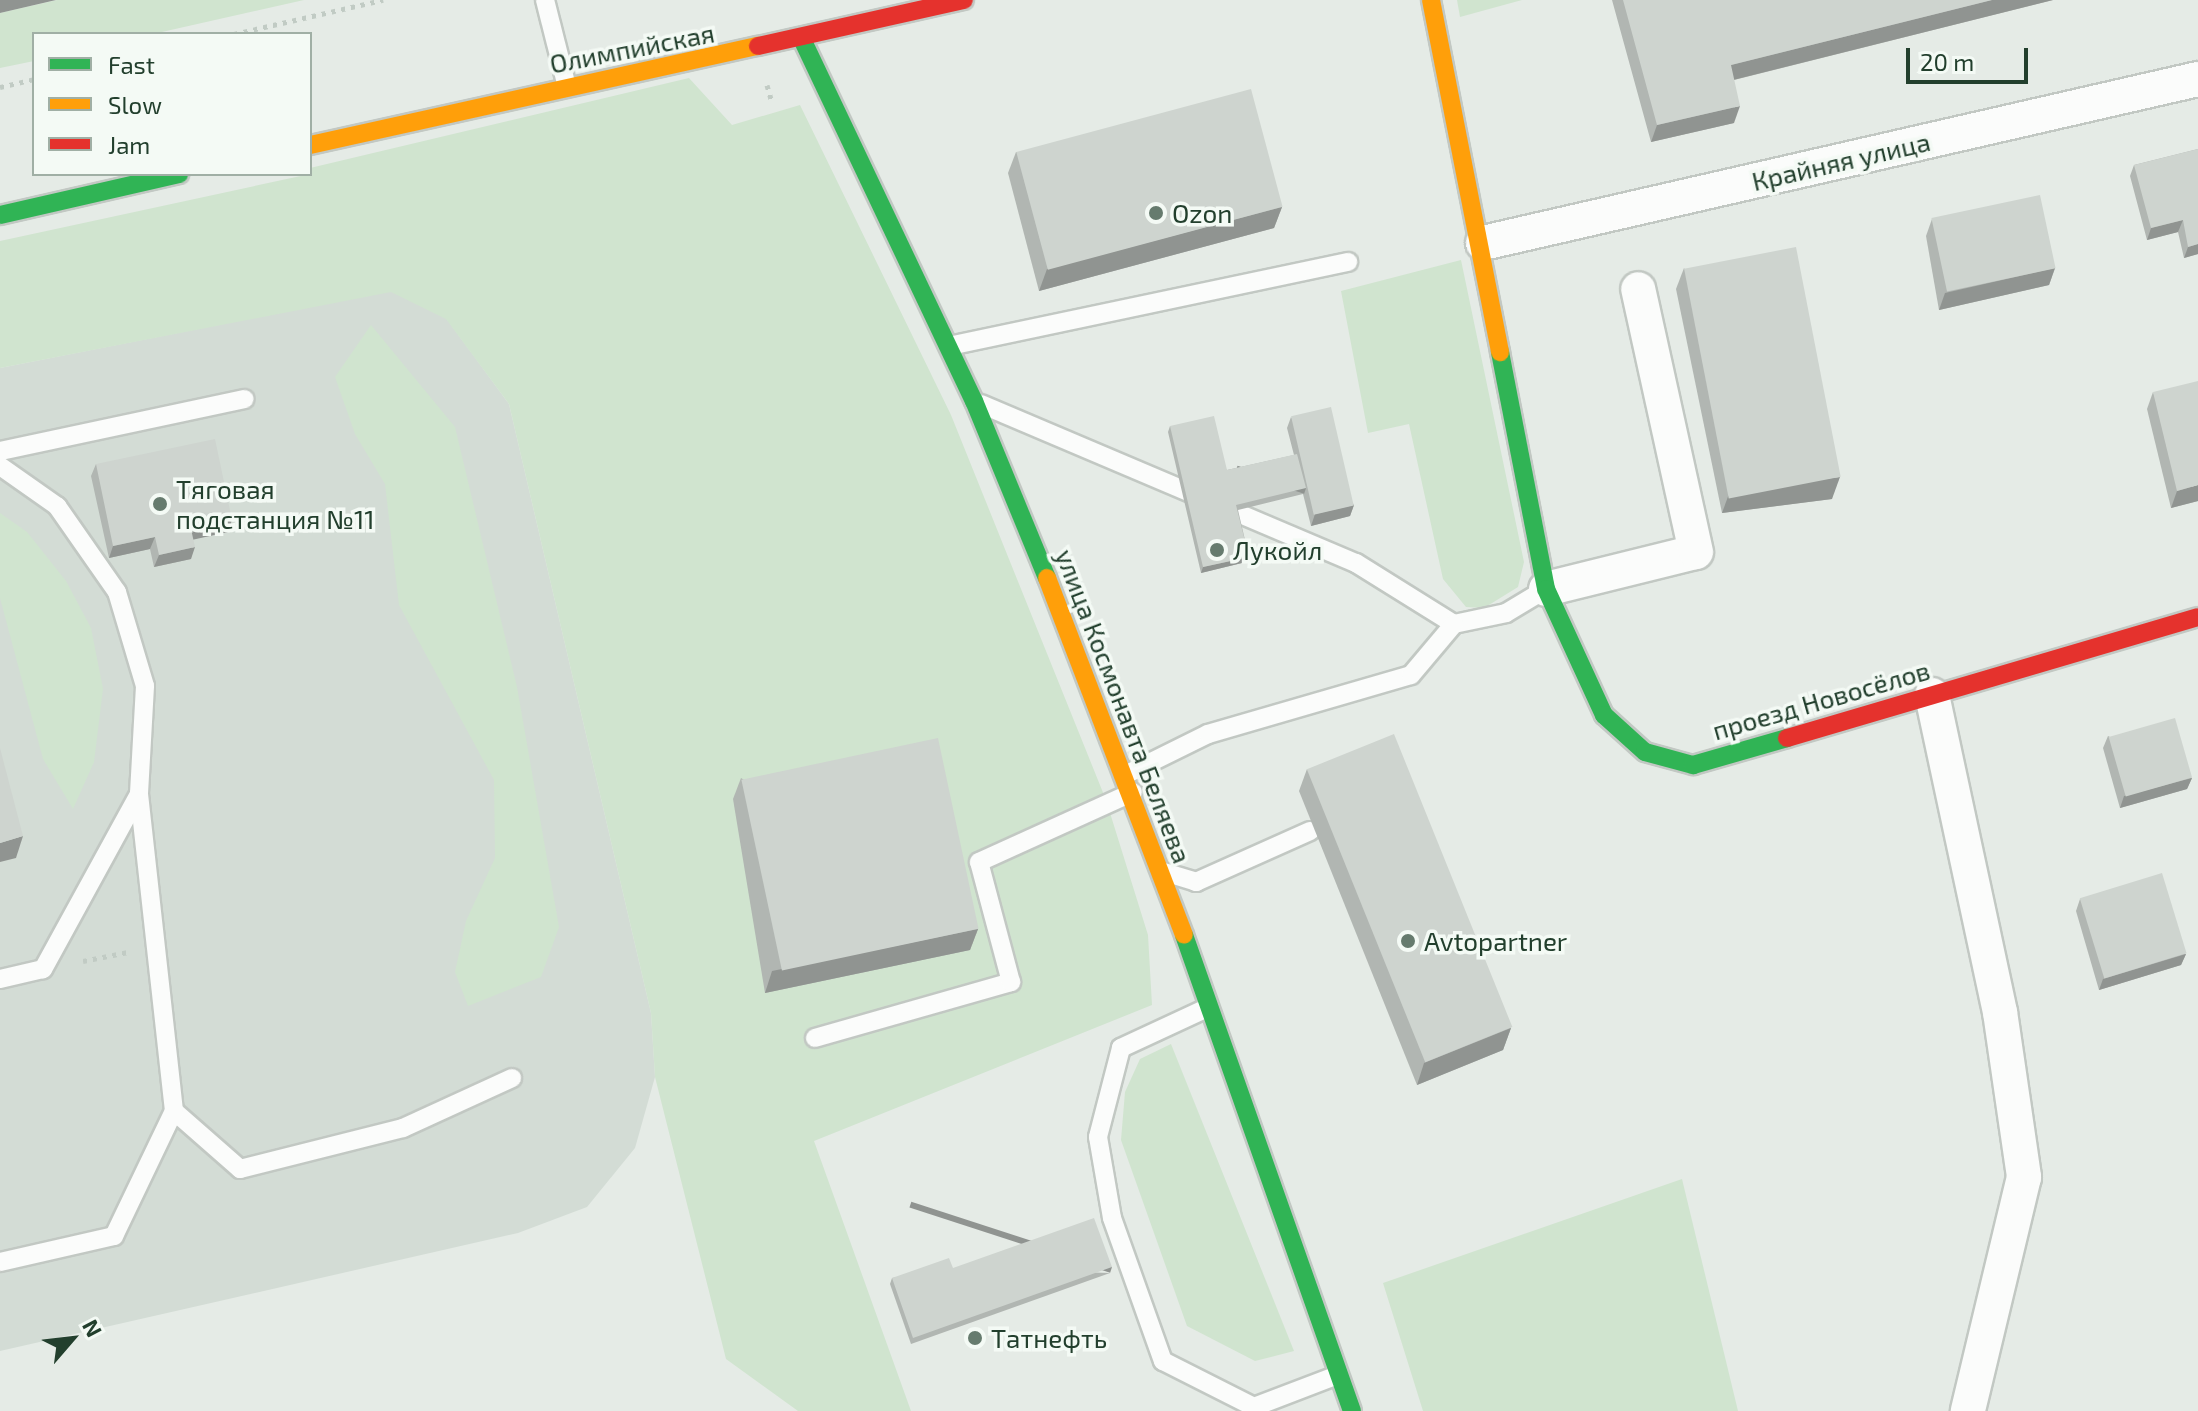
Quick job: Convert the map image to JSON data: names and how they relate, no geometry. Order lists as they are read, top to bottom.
{
  "streets": {
    "street": [
      "Олимпийская",
      "Крайняя улица",
      "проезд Новосёлов",
      "улица Космонавта Беляева"
    ]
  },
  "crossings": [
    ["Олимпийская", "улица Космонавта Беляева"],
    ["Крайняя улица", "проезд Новосёлов"]
  ],
  "places": [
    "Ozon",
    "Тяговая подстанция №11",
    "Лукойл",
    "Avtopartner",
    "Татнефть"
  ],
  "legend": ["Fast", "Slow", "Jam"],
  "scale_bar": "20 m",
  "north": "top right"
}
